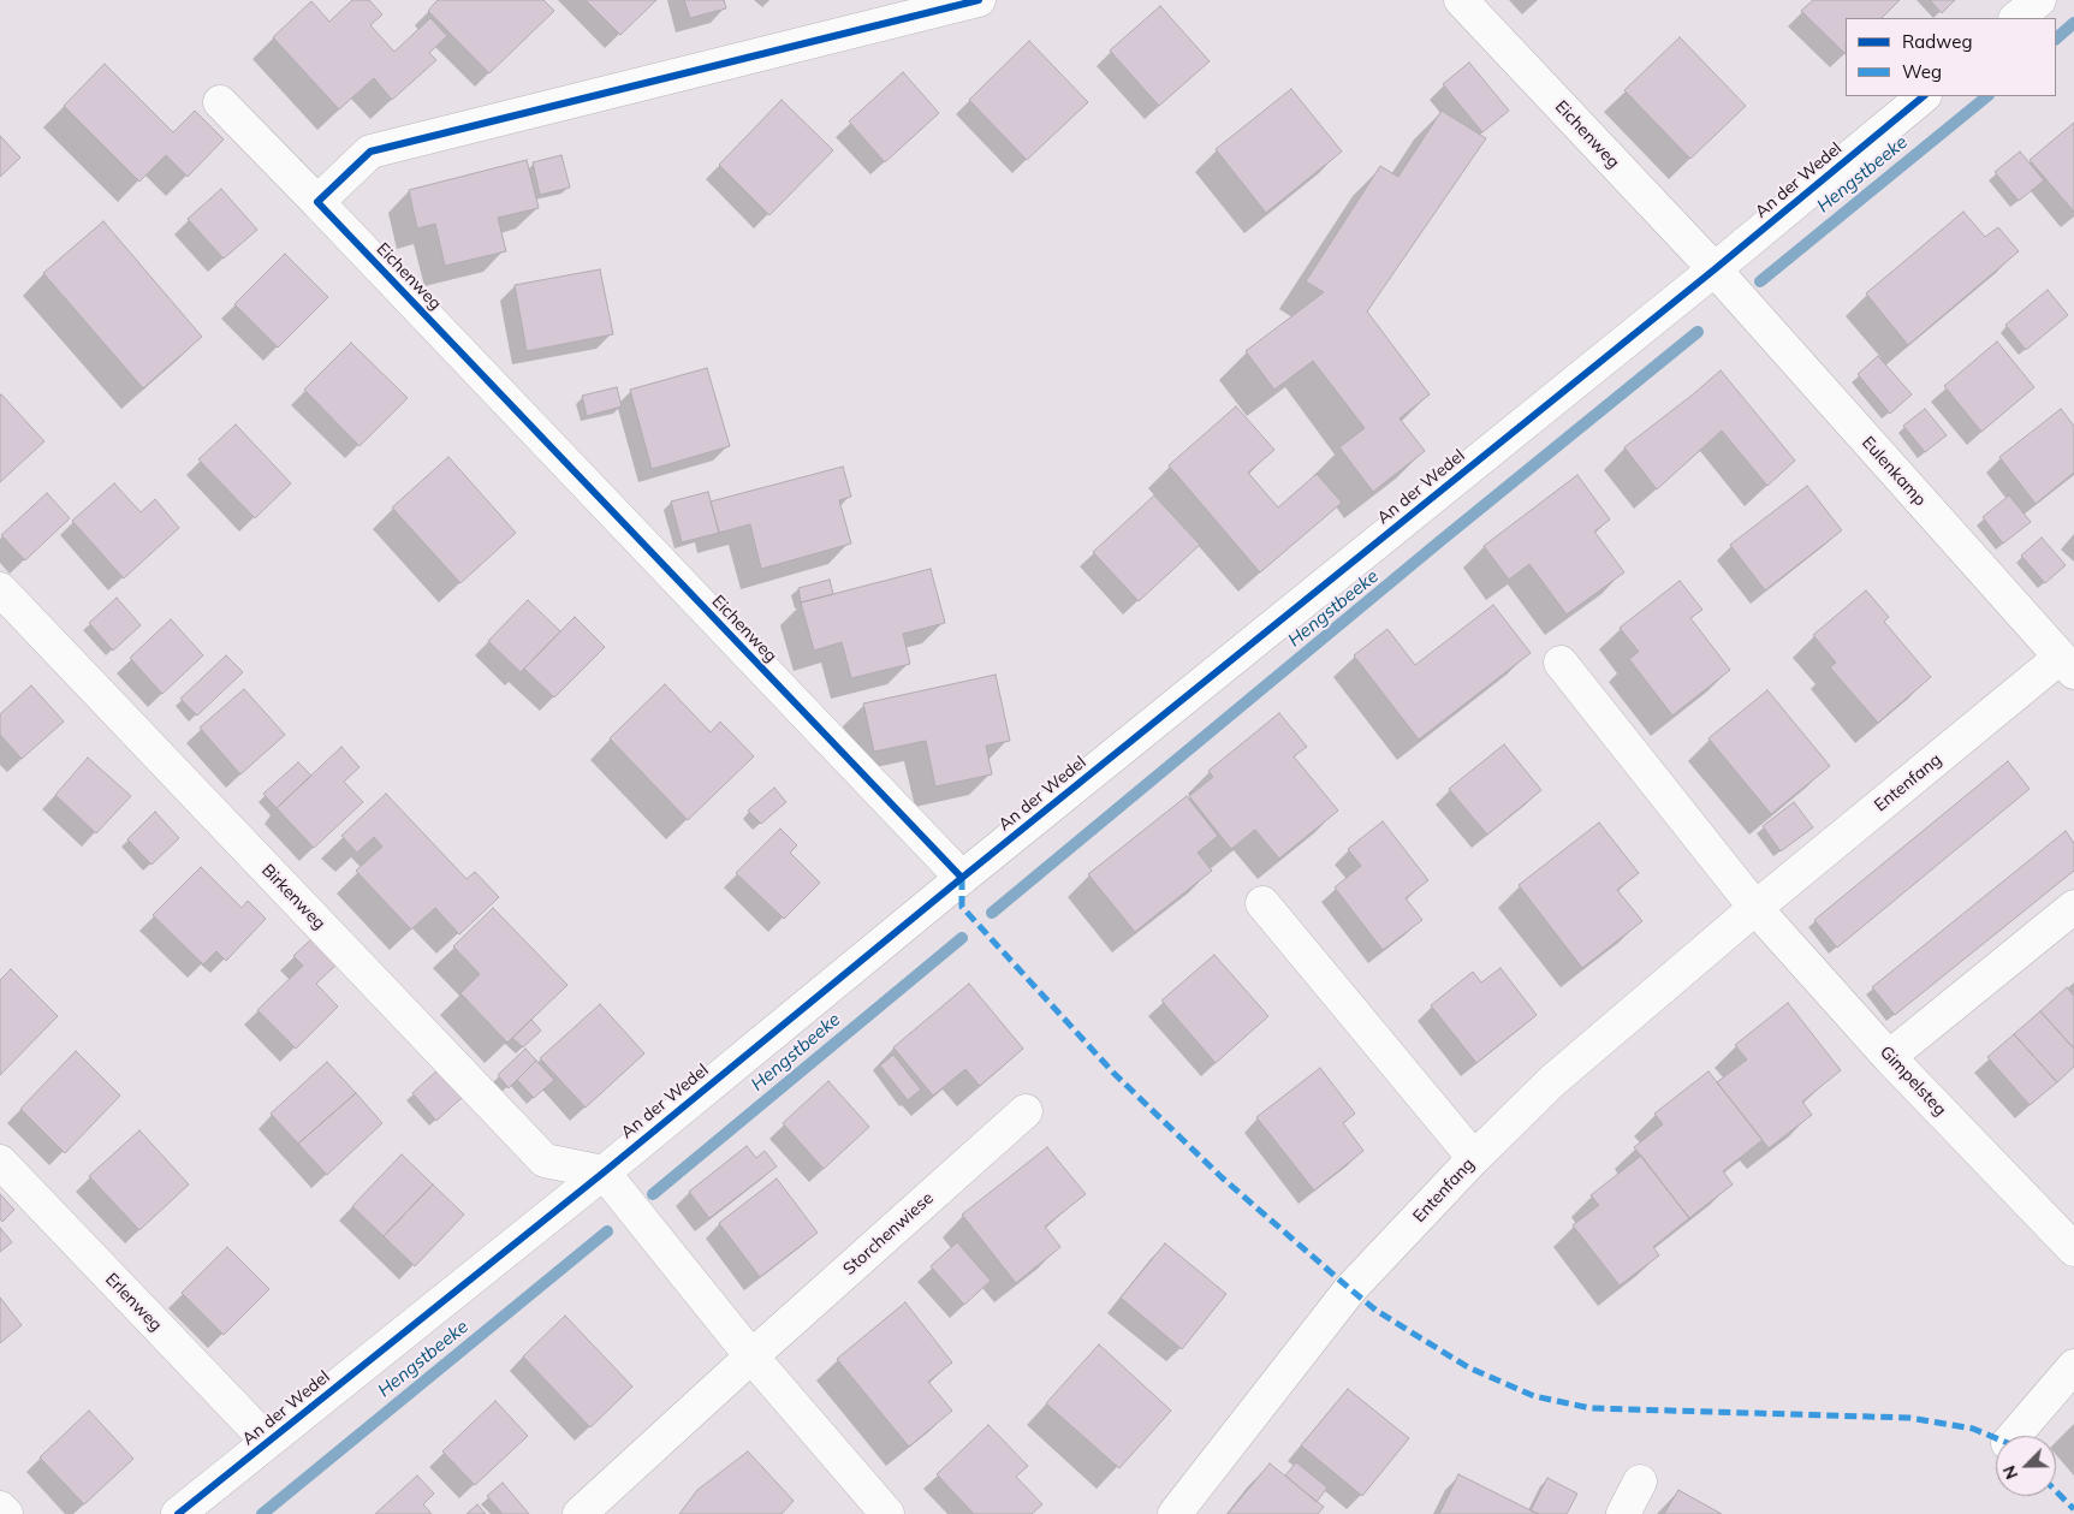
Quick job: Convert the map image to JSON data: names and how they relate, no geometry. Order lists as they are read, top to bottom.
{
  "streets": {
    "street": [
      "Eichenweg",
      "An der Wedel",
      "Eulenkamp",
      "Entenfang",
      "Birkenweg",
      "Gimpelsteg",
      "Storchenwiese",
      "Erlenweg"
    ]
  },
  "crossings": [
    ["Eichenweg", "An der Wedel"],
    ["Eichenweg", "Eulenkamp"],
    ["An der Wedel", "Eulenkamp"],
    ["An der Wedel", "Birkenweg"],
    ["An der Wedel", "Erlenweg"],
    ["Eulenkamp", "Entenfang"],
    ["Entenfang", "Gimpelsteg"]
  ],
  "water": ["Hengstbeeke"],
  "legend": ["Radweg", "Weg"],
  "north": "bottom left"
}
